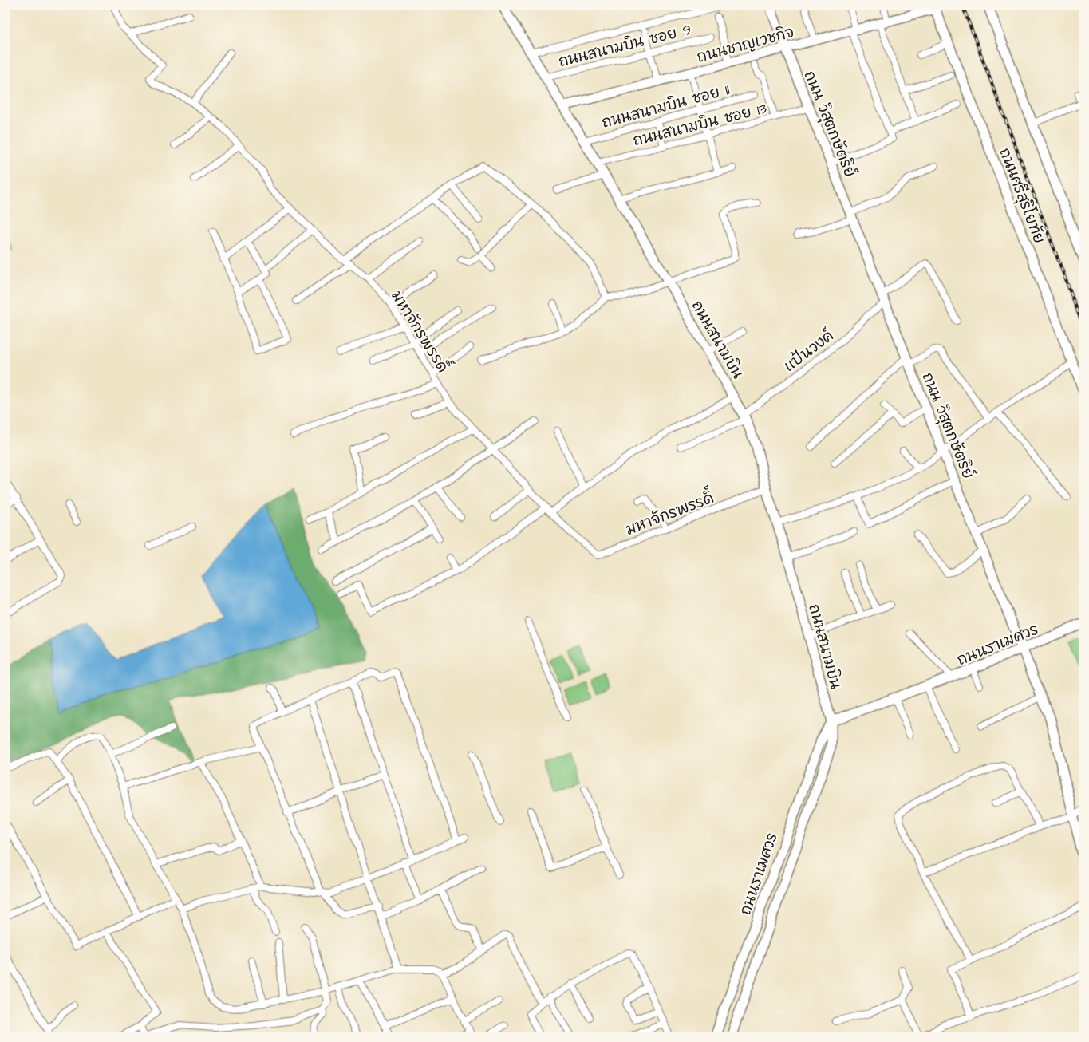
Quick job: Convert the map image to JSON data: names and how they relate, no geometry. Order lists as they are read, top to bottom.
{
  "streets": {
    "street": [
      "ถนนชาญเวชกิจ",
      "ถนนสนามบิน ซอย 9",
      "ถนนสนามบิน ซอย 11",
      "ถนนสนามบิน ซอย 13",
      "ถนน วิสุตกษัตริย์",
      "ถนนศรีสุริโยทัย",
      "มหาจักรพรรดิ์",
      "ถนนสนามบิน",
      "แป้นวงค์",
      "ถนนราเมศวร"
    ]
  },
  "crossings": [
    ["ถนนชาญเวชกิจ", "ถนน วิสุตกษัตริย์"],
    ["ถนนชาญเวชกิจ", "ถนนศรีสุริโยทัย"],
    ["ถนนชาญเวชกิจ", "ถนนสนามบิน"],
    ["ถนนสนามบิน ซอย 9", "ถนนสนามบิน"],
    ["ถนนสนามบิน ซอย 11", "ถนนสนามบิน"],
    ["ถนนสนามบิน ซอย 13", "ถนน วิสุตกษัตริย์"],
    ["ถนนสนามบิน ซอย 13", "ถนนสนามบิน"],
    ["ถนน วิสุตกษัตริย์", "แป้นวงค์"],
    ["ถนน วิสุตกษัตริย์", "ถนนราเมศวร"],
    ["มหาจักรพรรดิ์", "ถนนสนามบิน"],
    ["ถนนสนามบิน", "แป้นวงค์"],
    ["ถนนสนามบิน", "ถนนราเมศวร"]
  ]
}
